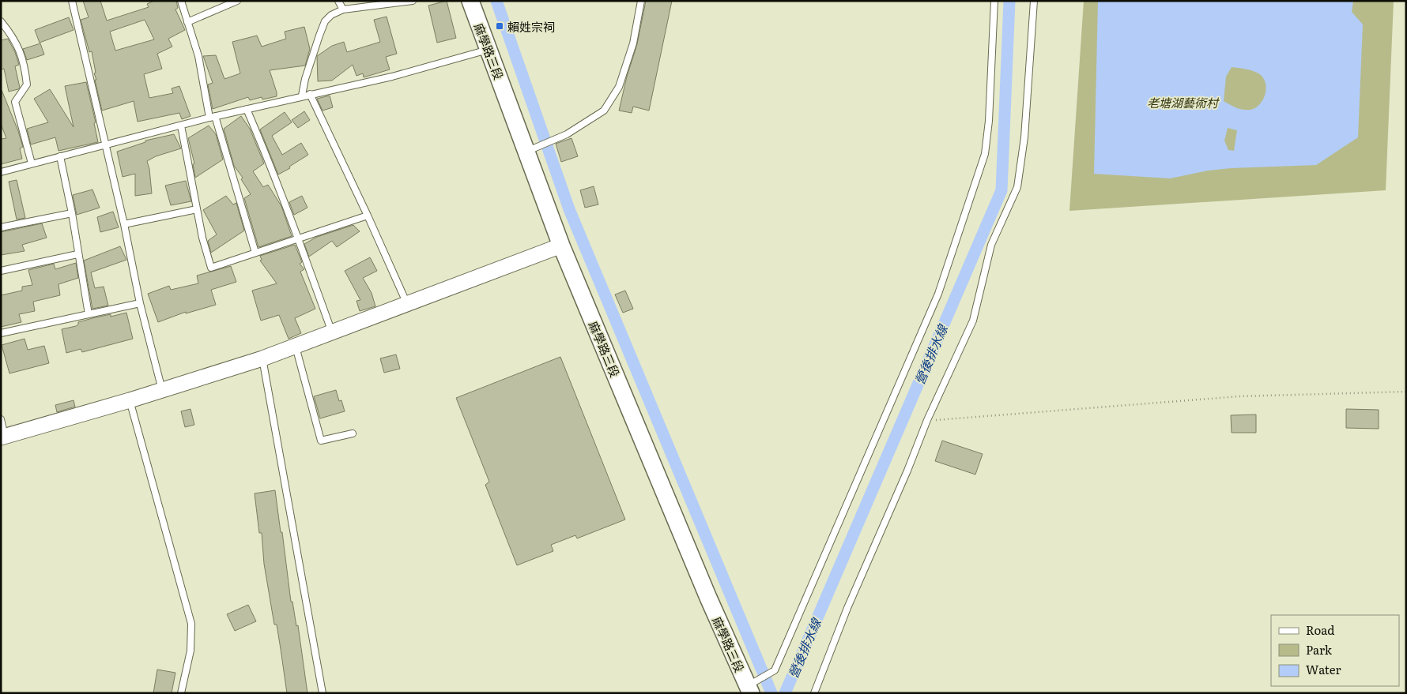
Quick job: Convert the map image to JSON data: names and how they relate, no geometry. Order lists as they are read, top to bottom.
{
  "streets": {
    "main road": ["麻學路三段"]
  },
  "water": ["營後排水線"],
  "parks": ["老塘湖藝術村"],
  "places": {
    "transit": ["賴姓宗祠"]
  },
  "legend": ["Road", "Park", "Water"]
}
